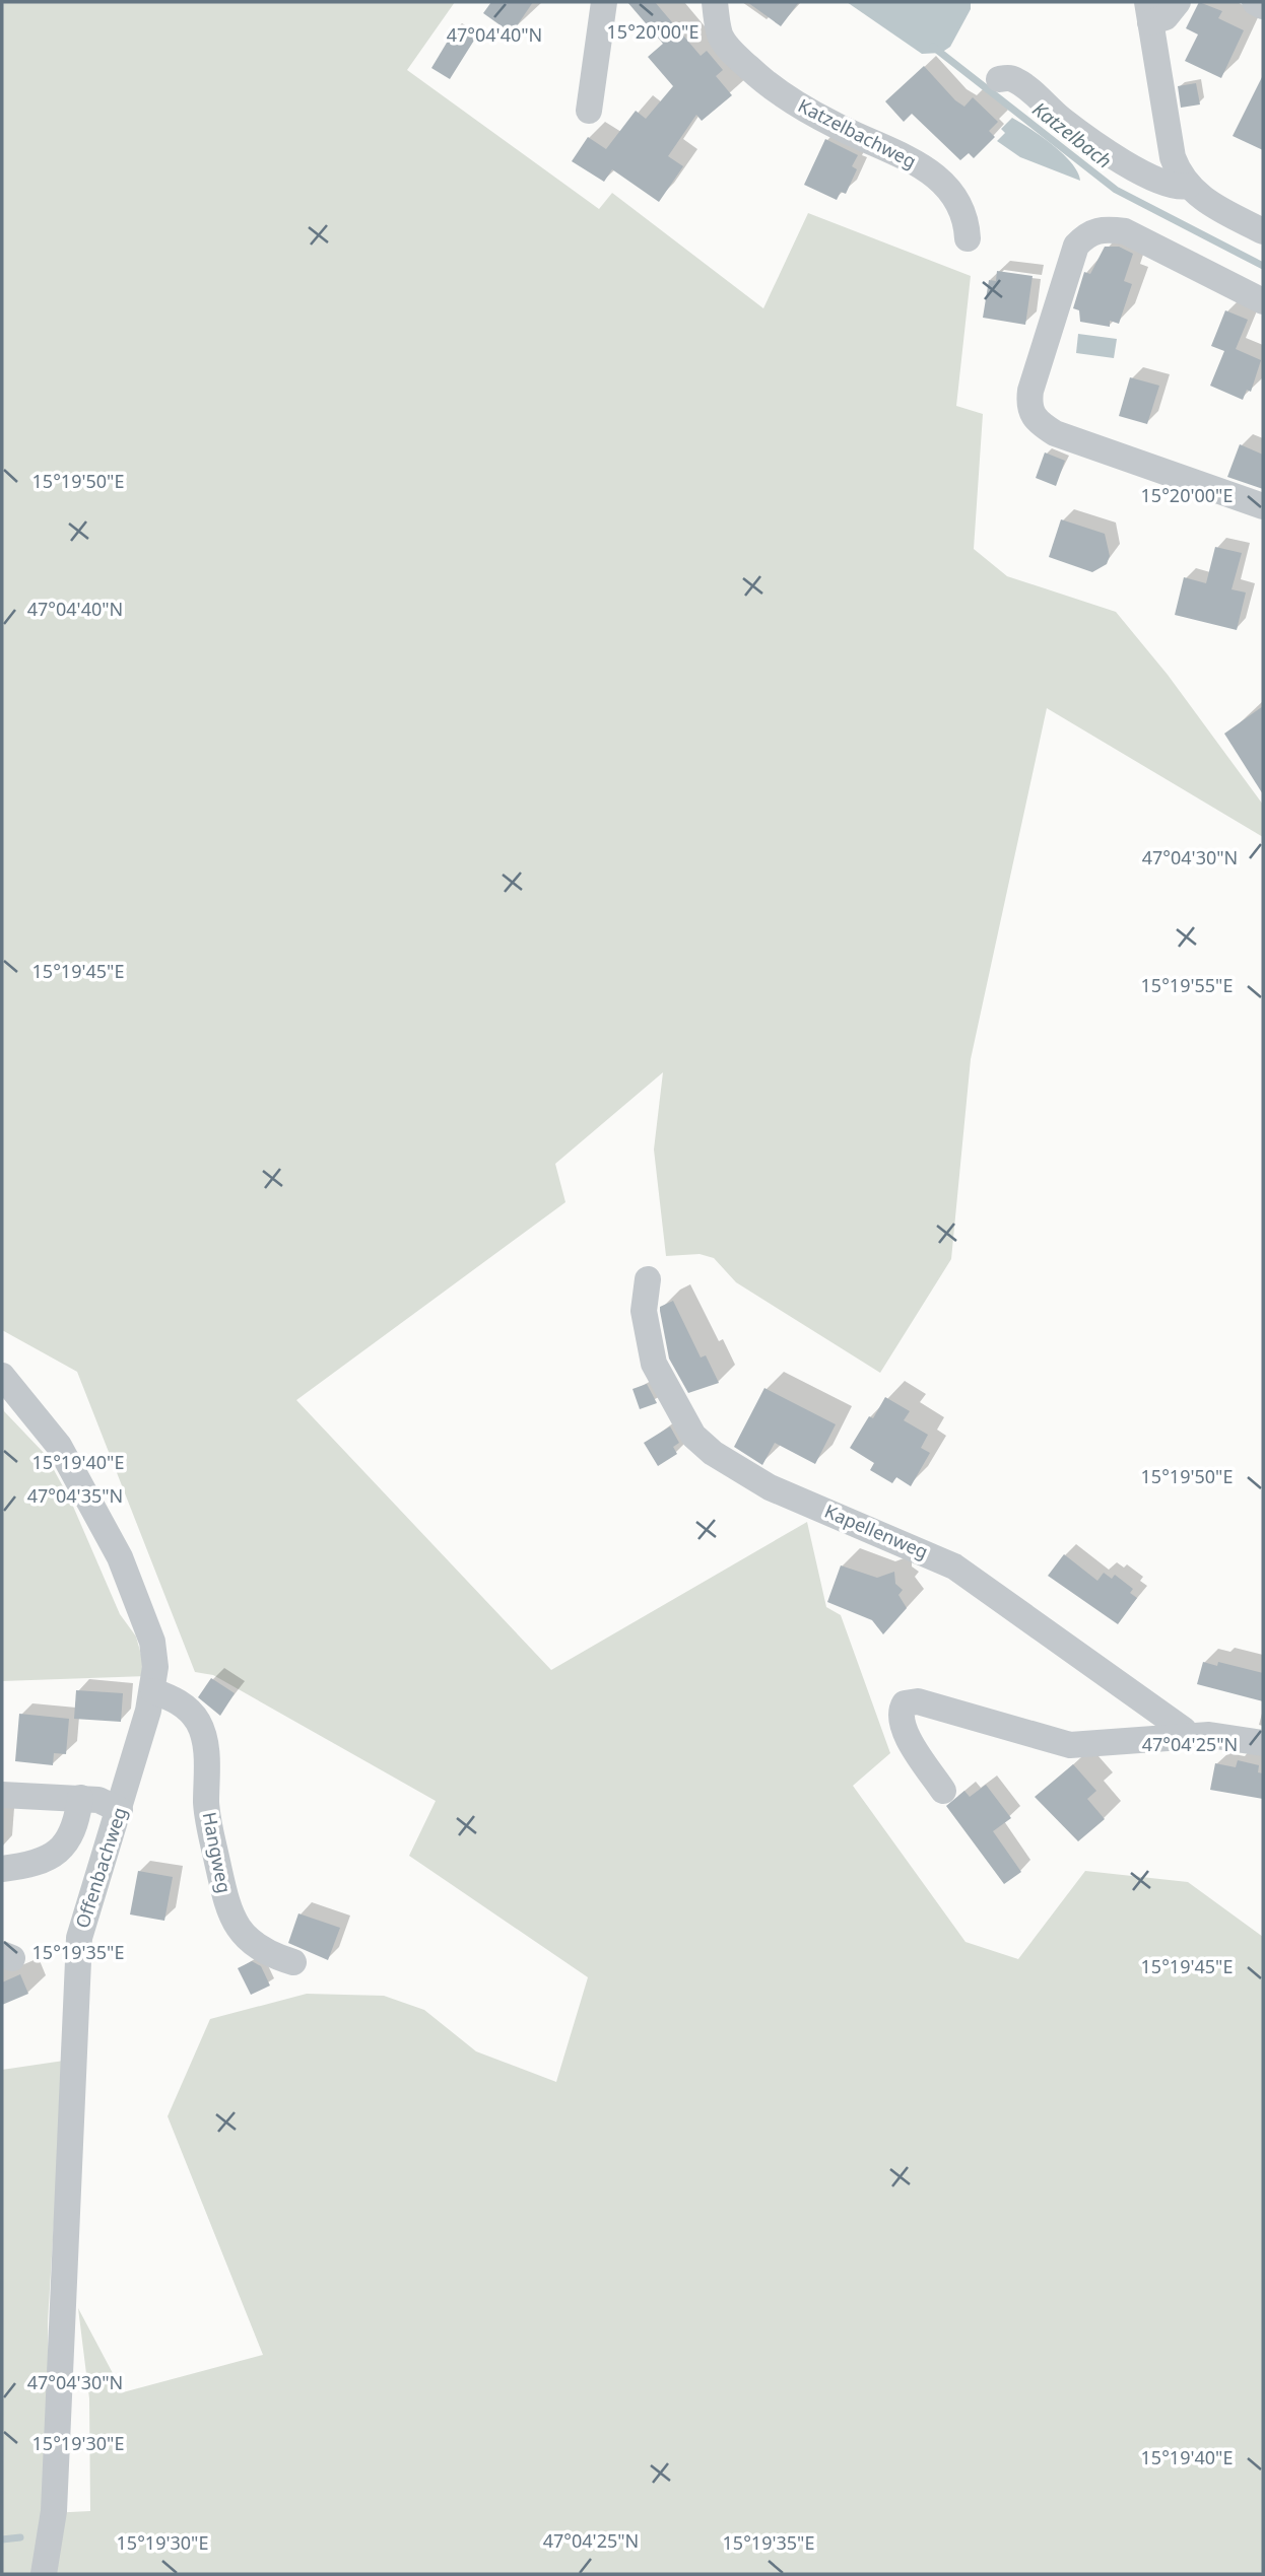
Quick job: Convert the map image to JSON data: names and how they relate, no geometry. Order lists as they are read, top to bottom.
{
  "streets": {
    "street": [
      "Katzelbachweg",
      "Kapellenweg",
      "Hangweg",
      "Offenbachweg"
    ]
  },
  "crossings": [
    ["Hangweg", "Offenbachweg"]
  ],
  "water": ["Katzelbach"],
  "coordinates": [
    "15°20'00\"E",
    "47°04'40\"N",
    "15°19'50\"E",
    "47°04'30\"N",
    "15°19'45\"E",
    "15°19'55\"E",
    "15°19'40\"E",
    "47°04'35\"N",
    "47°04'25\"N",
    "15°19'35\"E",
    "15°19'30\"E"
  ]
}
